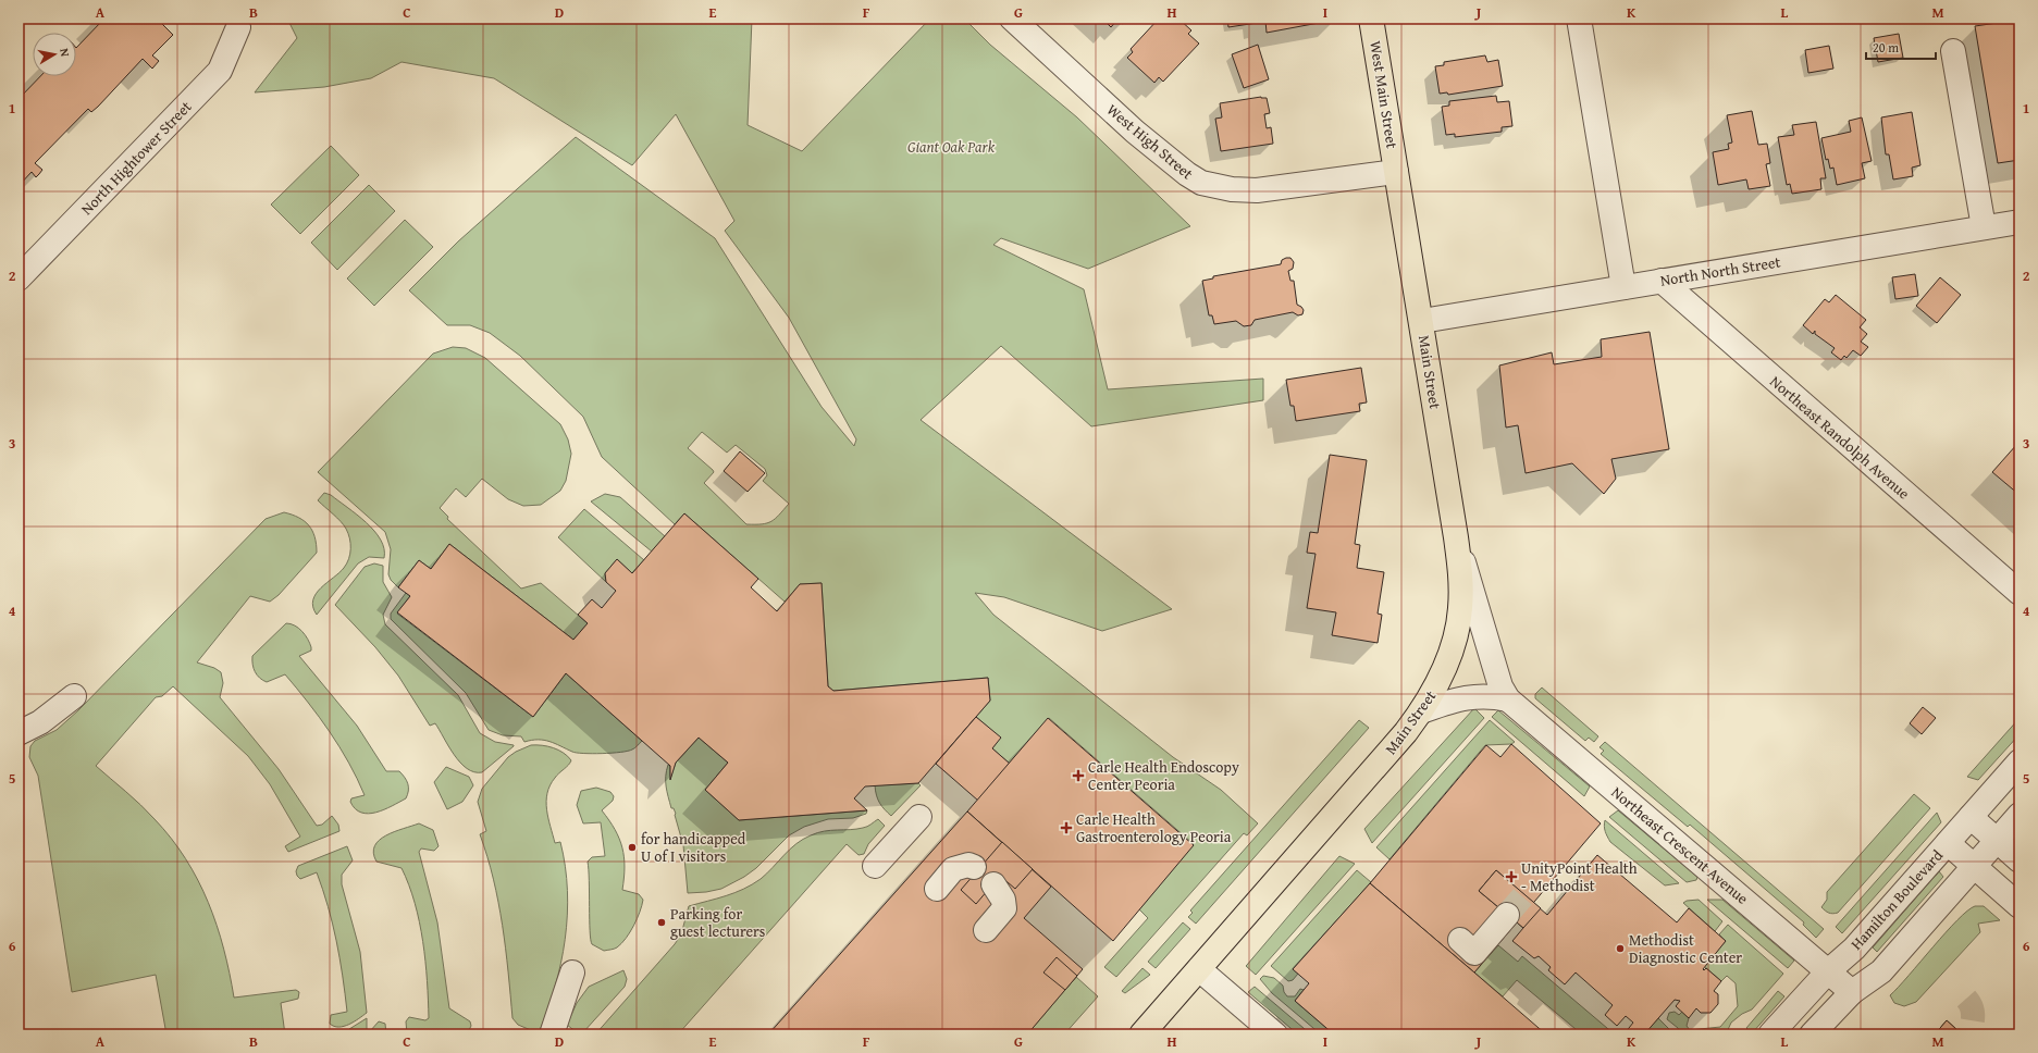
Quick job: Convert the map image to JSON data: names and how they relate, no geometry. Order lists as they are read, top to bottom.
{
  "streets": {
    "main road": ["West Main Street", "Main Street"],
    "street": [
      "West High Street",
      "North Hightower Street",
      "North North Street",
      "Northeast Randolph Avenue",
      "Northeast Crescent Avenue",
      "Hamilton Boulevard"
    ]
  },
  "crossings": [
    ["West Main Street", "West High Street"],
    ["West Main Street", "Main Street"],
    ["West High Street", "Main Street"],
    ["North North Street", "Main Street"],
    ["North North Street", "Northeast Randolph Avenue"],
    ["Main Street", "Northeast Crescent Avenue"],
    ["Northeast Crescent Avenue", "Hamilton Boulevard"]
  ],
  "parks": ["Giant Oak Park"],
  "places": {
    "health": ["Carle Health Endoscopy Center Peoria", "Carle Health Gastroenterology Peoria", "UnityPoint Health - Methodist"],
    "other": ["for handicapped U of I visitors", "Parking for guest lecturers", "Methodist Diagnostic Center"]
  },
  "scale_bar": "20 m",
  "north": "right",
  "grid": {
    "columns": [
      "A",
      "B",
      "C",
      "D",
      "E",
      "F",
      "G",
      "H",
      "I",
      "J",
      "K",
      "L",
      "M"
    ],
    "rows": [
      "1",
      "2",
      "3",
      "4",
      "5",
      "6"
    ]
  }
}
